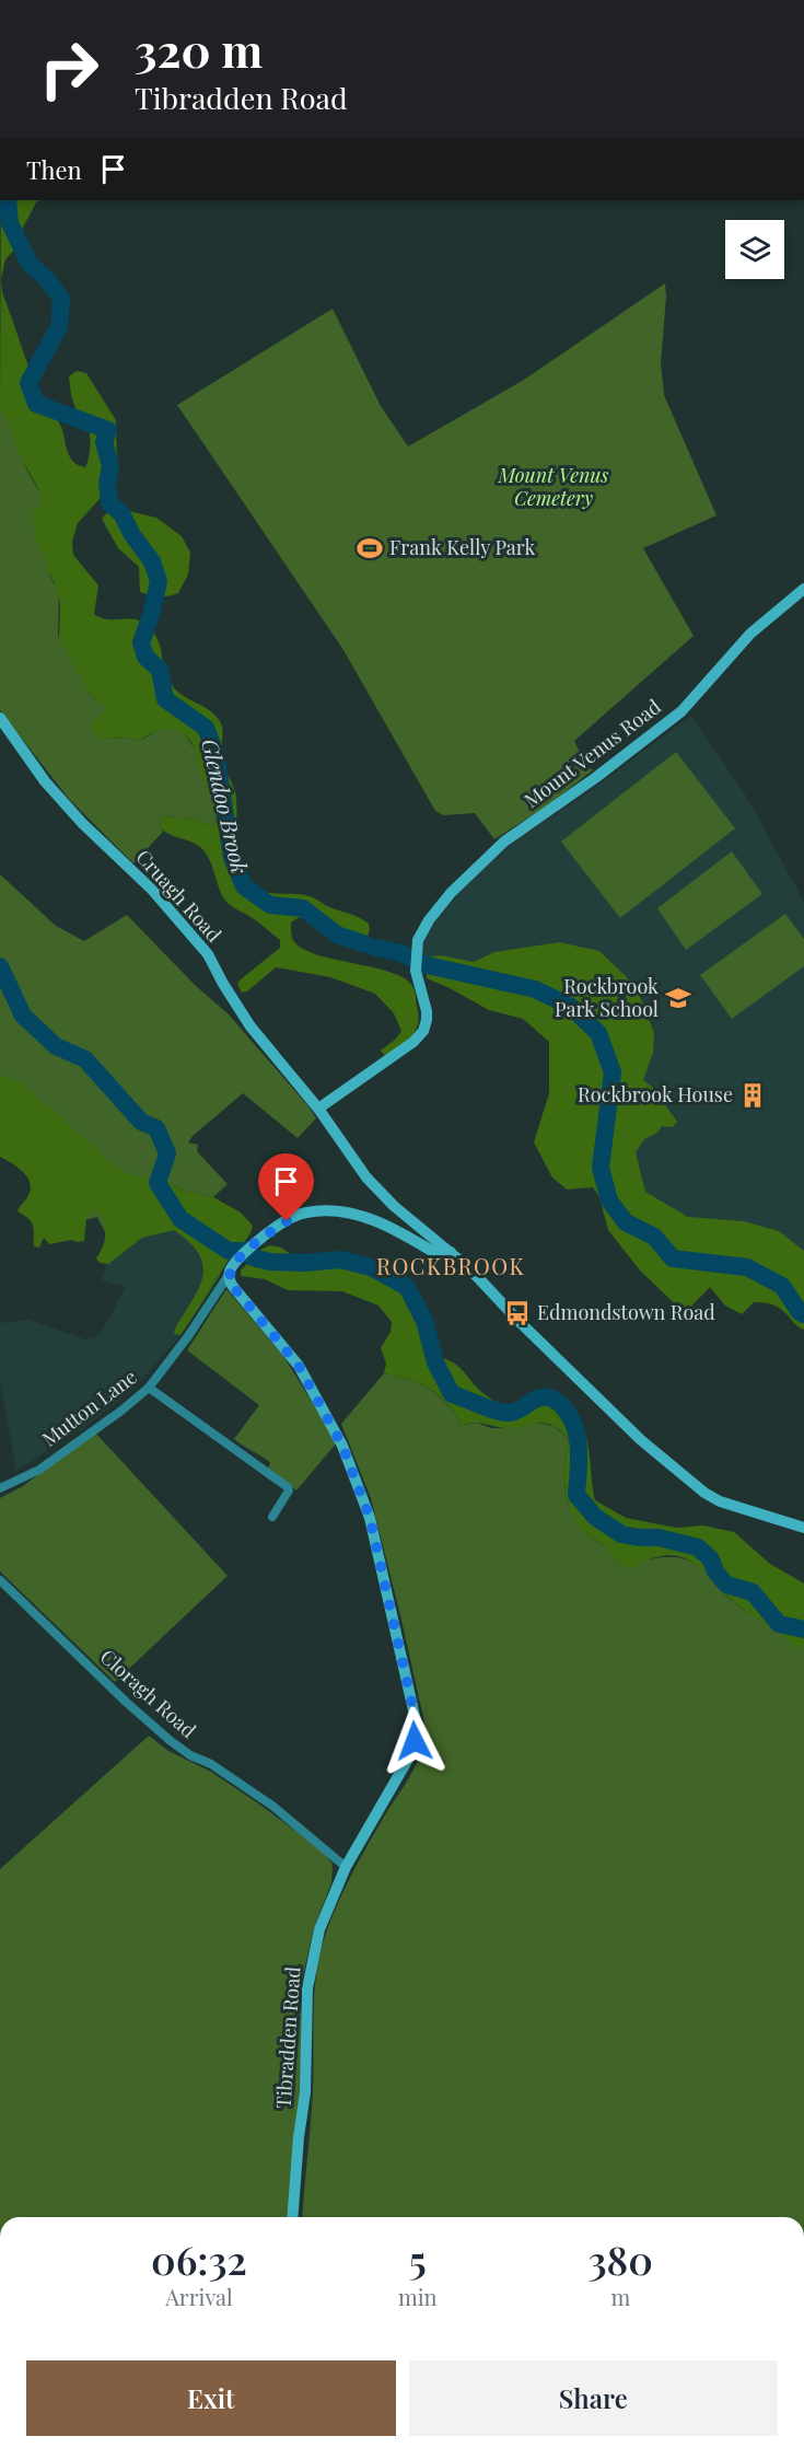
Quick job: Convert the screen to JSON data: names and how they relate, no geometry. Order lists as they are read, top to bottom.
{
  "streets": {
    "street": [
      "Mount Venus Road",
      "Cruagh Road",
      "Mutton Lane",
      "Cloragh Road",
      "Tibradden Road"
    ]
  },
  "crossings": [
    ["Mount Venus Road", "Cruagh Road"],
    ["Mutton Lane", "Tibradden Road"],
    ["Cloragh Road", "Tibradden Road"]
  ],
  "districts": ["ROCKBROOK"],
  "water": ["Glendoo Brook"],
  "parks": ["Mount Venus Cemetery"],
  "places": {
    "sports": ["Frank Kelly Park"],
    "school or university": ["Rockbrook Park School"],
    "building": ["Rockbrook House"],
    "bus stop": ["Edmondstown Road"]
  },
  "page": {
    "turn": ["320 m", "Tibradden Road"],
    "then": "Then",
    "eta": [
      "06:32",
      "Arrival",
      "5",
      "min",
      "380",
      "m"
    ],
    "buttons": ["Exit", "Share"]
  }
}
